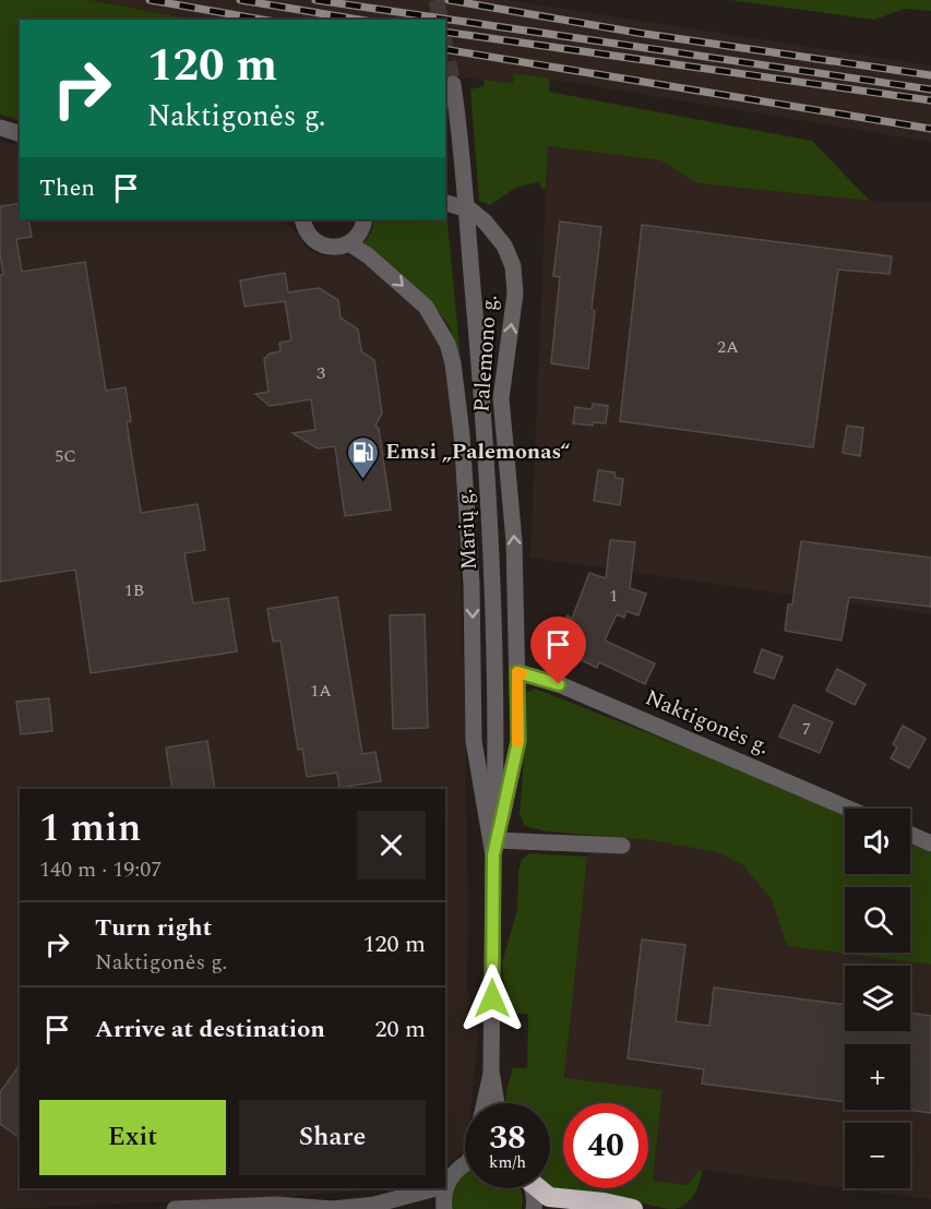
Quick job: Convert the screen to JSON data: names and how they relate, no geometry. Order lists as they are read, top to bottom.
{
  "streets": {
    "street": ["Palemono g.", "Marių g.", "Naktigonės g."]
  },
  "crossings": [
    ["Palemono g.", "Marių g."],
    ["Palemono g.", "Naktigonės g."]
  ],
  "places": {
    "fuel station": ["Emsi „Palemonas“"]
  },
  "house_numbers": [
    "2A",
    "3",
    "5C",
    "1B",
    "1",
    "1A",
    "7"
  ],
  "page": {
    "turn": ["120 m", "Naktigonės g."],
    "then": "Then",
    "heading": ["1 min", "140 m · 19:07"],
    "map_buttons": ["+", "−"],
    "list": [
      {
        "name": "Turn right",
        "note": "Naktigonės g.",
        "value": "120 m"
      },
      {
        "name": "Arrive at destination",
        "value": "20 m"
      }
    ],
    "buttons": ["Exit", "Share"],
    "speed": "38 km/h",
    "limit": "40"
  }
}
